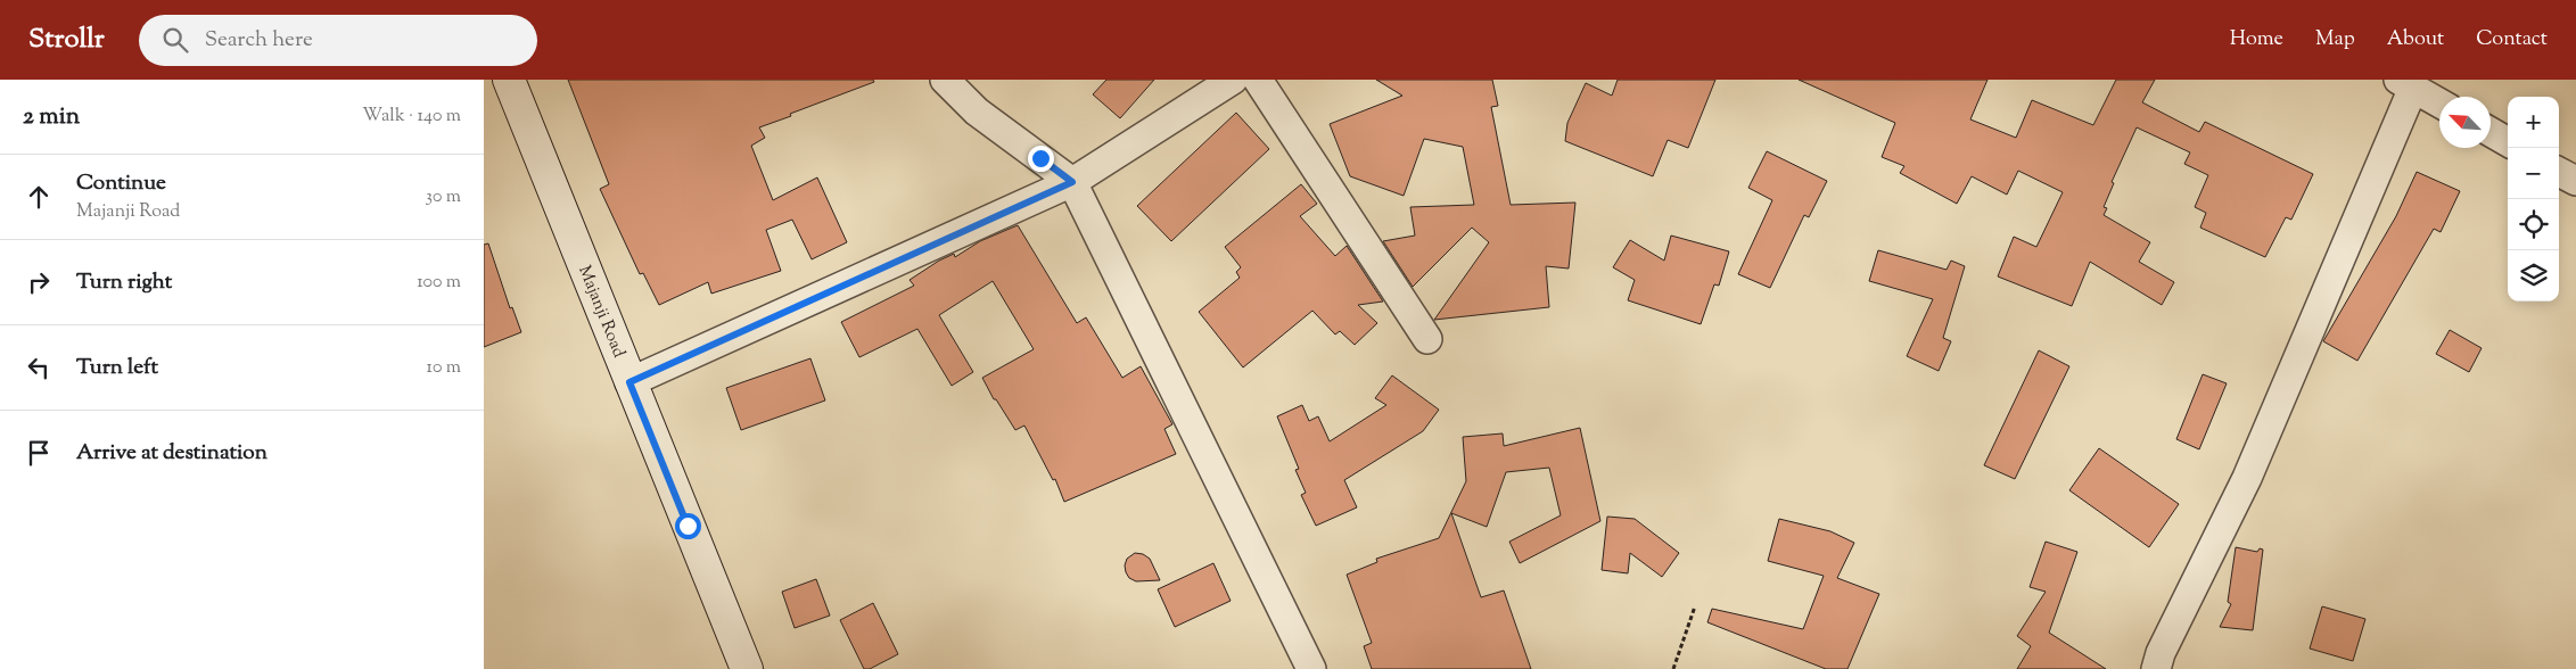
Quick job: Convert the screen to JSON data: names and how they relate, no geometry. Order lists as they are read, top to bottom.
{
  "streets": {
    "main road": ["Majanji Road"]
  },
  "north": "top left",
  "page": {
    "header": "Strollr",
    "search": "Search here",
    "nav": [
      "Home",
      "Map",
      "About",
      "Contact"
    ],
    "heading": ["2 min", "Walk · 140 m"],
    "map_buttons": ["+", "−"],
    "list": [
      ["Continue", "Majanji Road", "30 m"],
      ["Turn right", "100 m"],
      ["Turn left", "10 m"],
      "Arrive at destination"
    ]
  }
}
